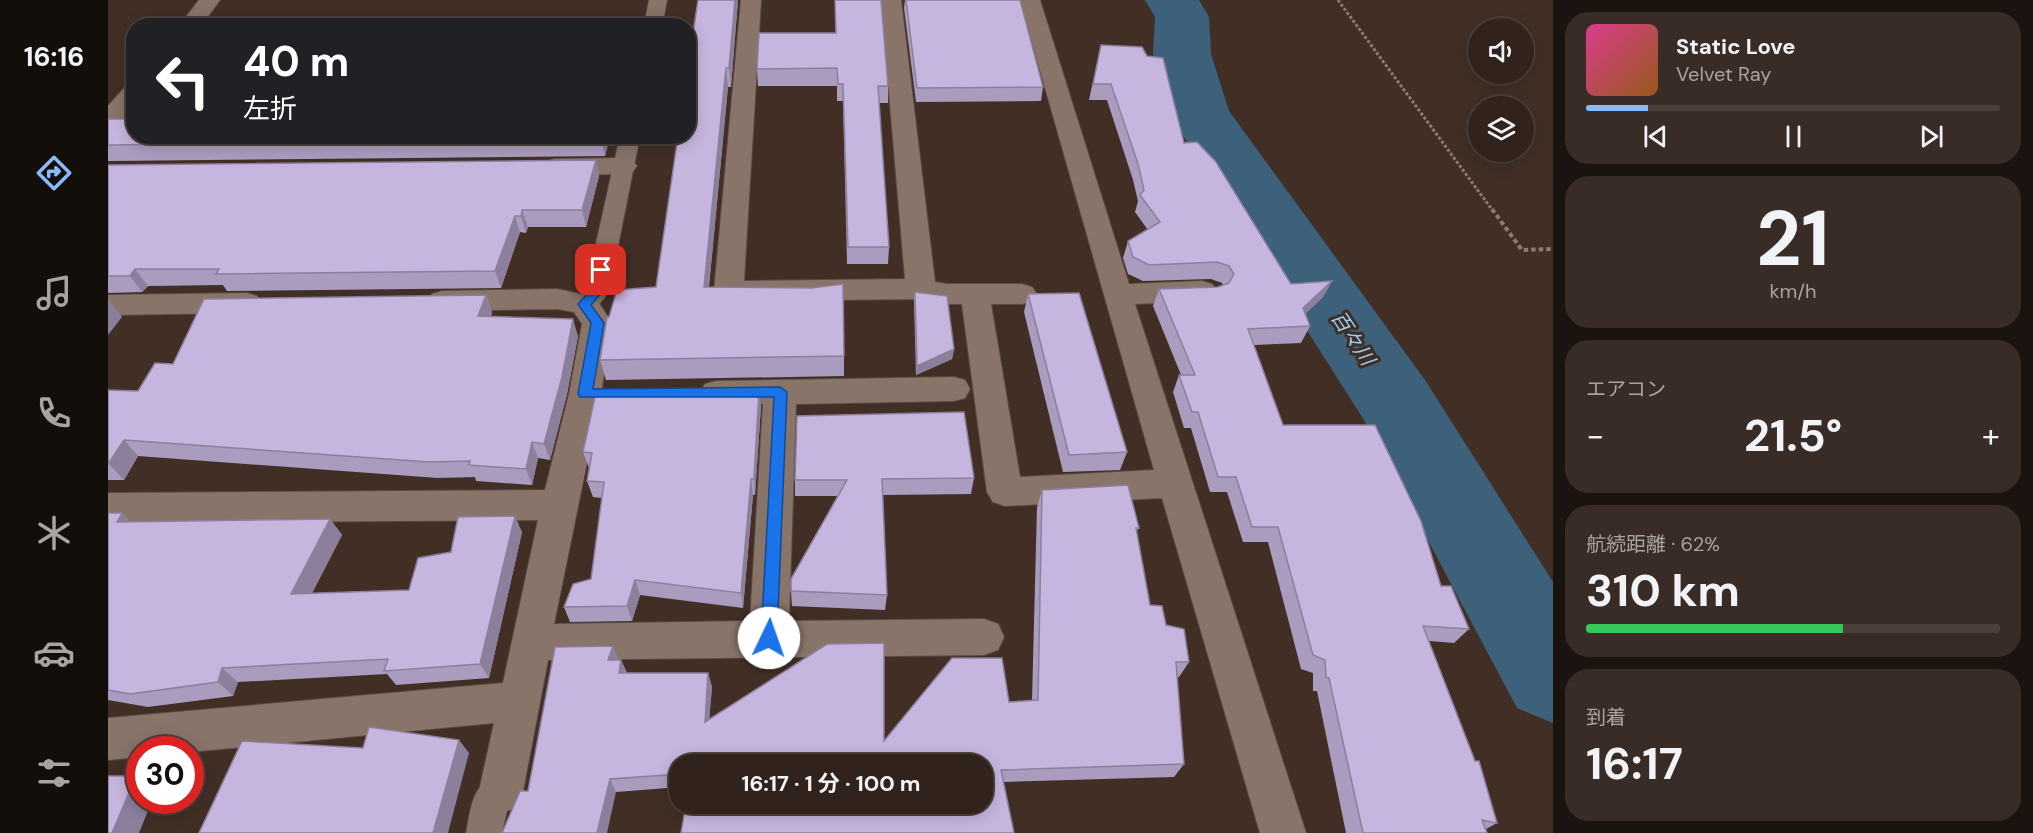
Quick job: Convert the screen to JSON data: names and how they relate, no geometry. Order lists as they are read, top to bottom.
{
  "water": ["百々川"],
  "page": {
    "tabs": "16:16",
    "turn": ["40 m", "左折"],
    "song": ["Static Love", "Velvet Ray"],
    "tile": [
      ["21", "km/h"],
      "エアコン",
      ["航続距離 · 62%", "310 km"],
      ["到着", "16:17"]
    ],
    "heat": ["−", "21.5°", "+"],
    "limit": "30",
    "trip": "16:17 · 1 分 · 100 m"
  }
}
